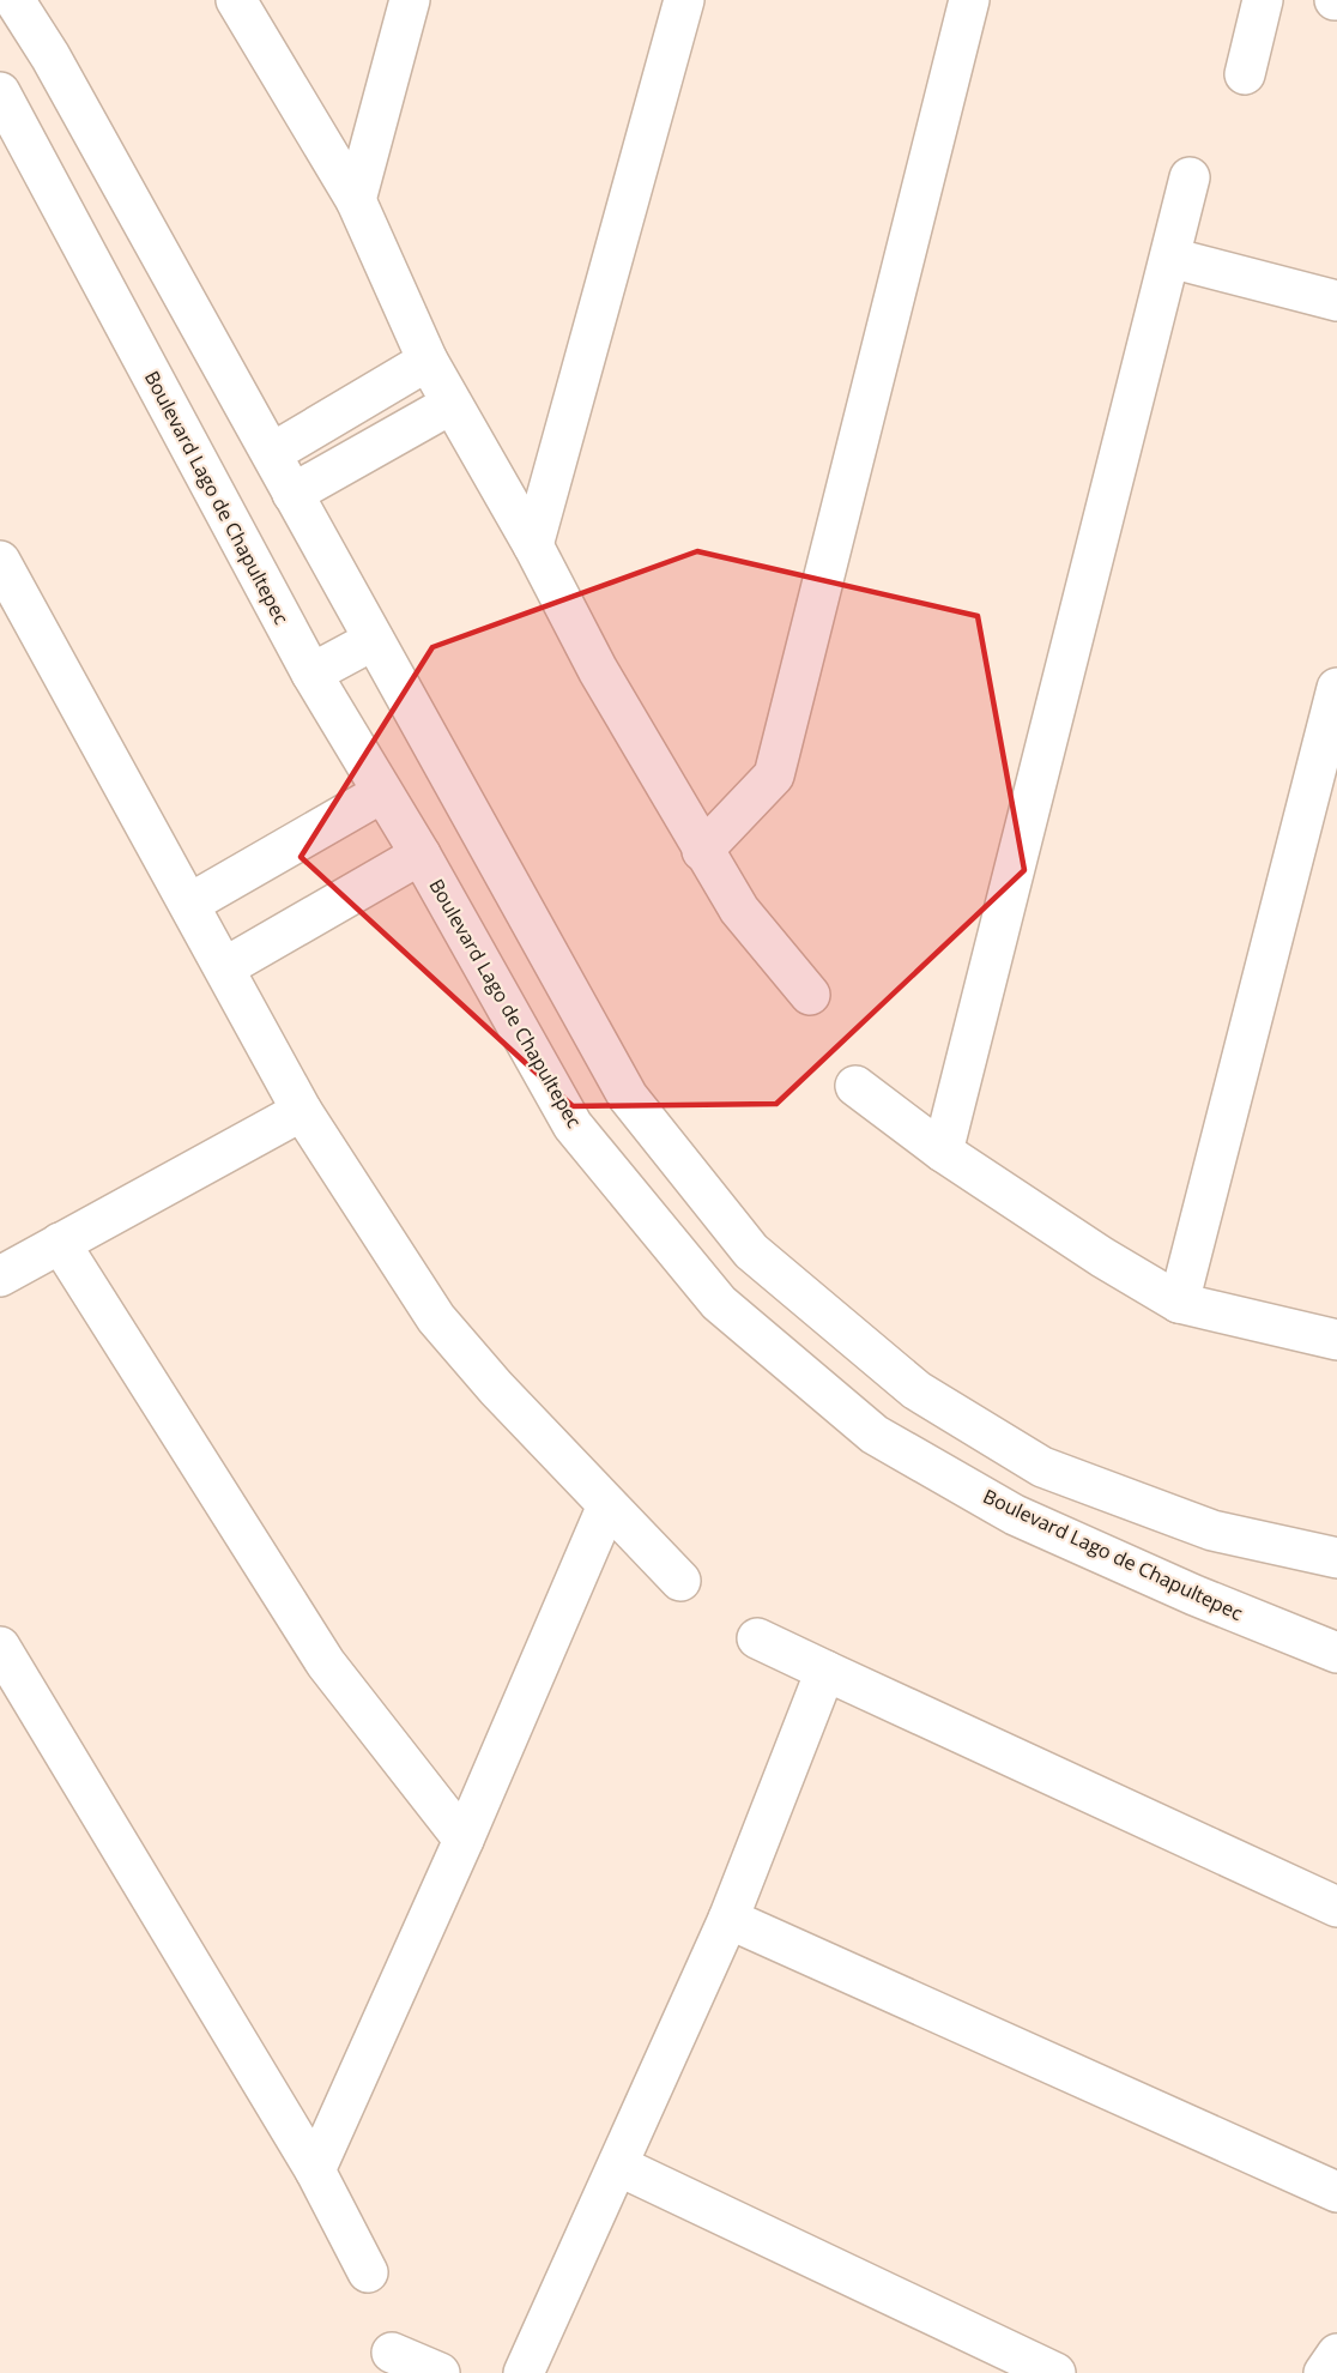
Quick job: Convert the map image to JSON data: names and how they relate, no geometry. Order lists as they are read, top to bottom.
{
  "streets": {
    "street": ["Boulevard Lago de Chapultepec"]
  }
}
